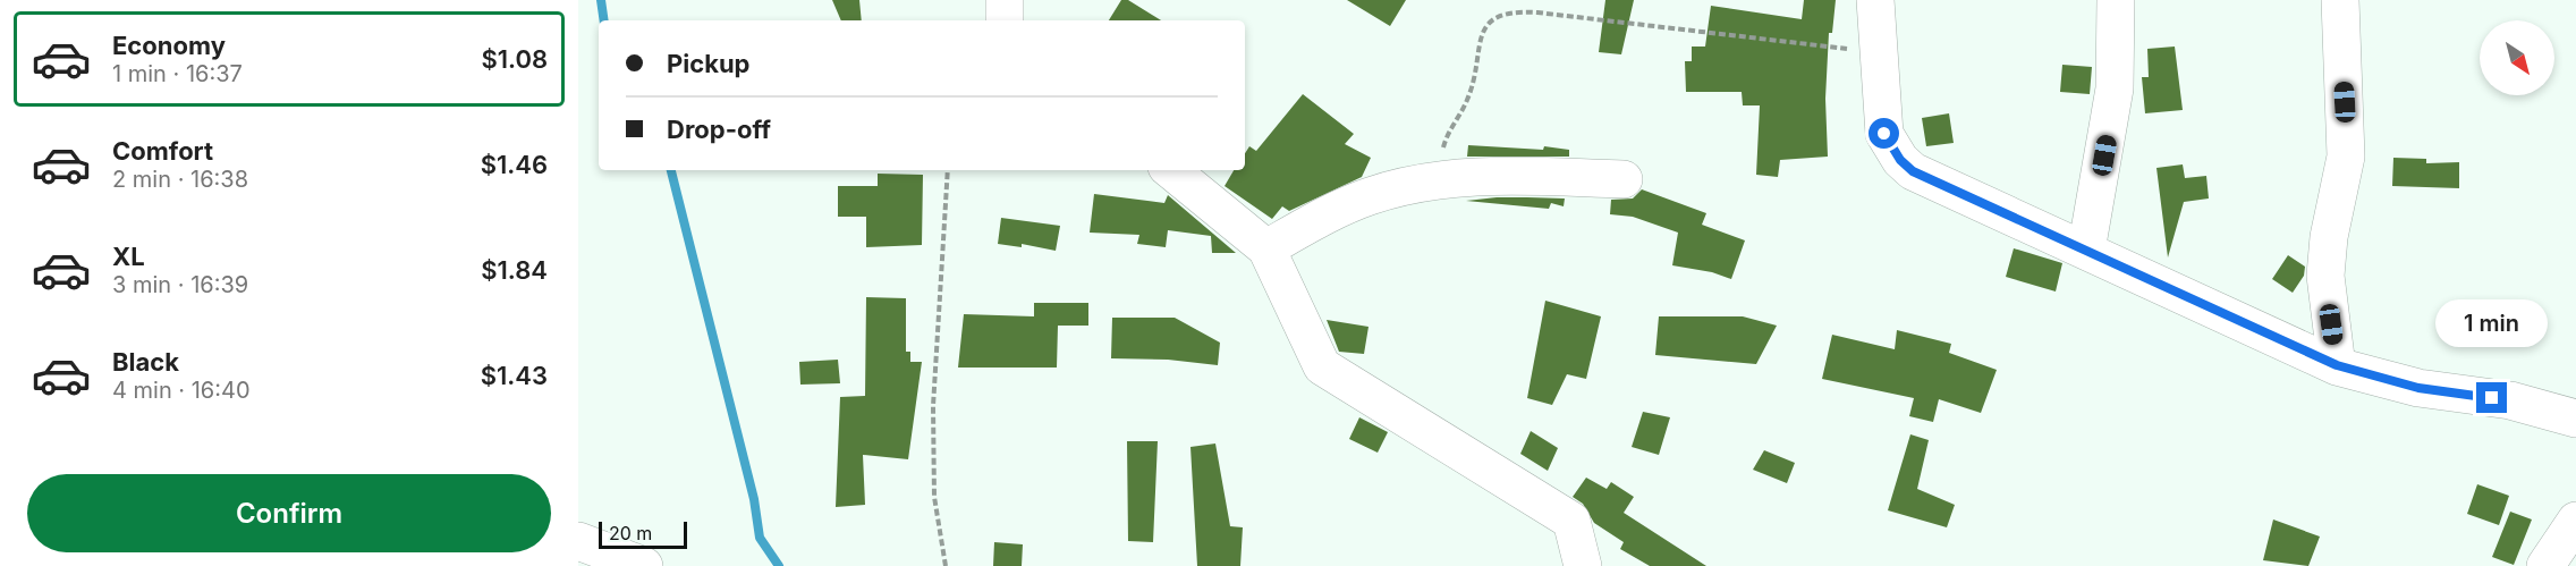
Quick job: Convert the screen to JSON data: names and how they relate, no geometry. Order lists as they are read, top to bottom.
{
  "scale_bar": "20 m",
  "north": "bottom right",
  "page": {
    "list": [
      {
        "name": "Economy",
        "note": "1 min · 16:37",
        "value": "$1.08"
      },
      {
        "name": "Comfort",
        "note": "2 min · 16:38",
        "value": "$1.46"
      },
      {
        "name": "XL",
        "note": "3 min · 16:39",
        "value": "$1.84"
      },
      {
        "name": "Black",
        "note": "4 min · 16:40",
        "value": "$1.43"
      }
    ],
    "banner": ["Pickup", "Drop-off"],
    "bubble": "1 min",
    "buttons": "Confirm",
    "scale": "20 m"
  }
}
